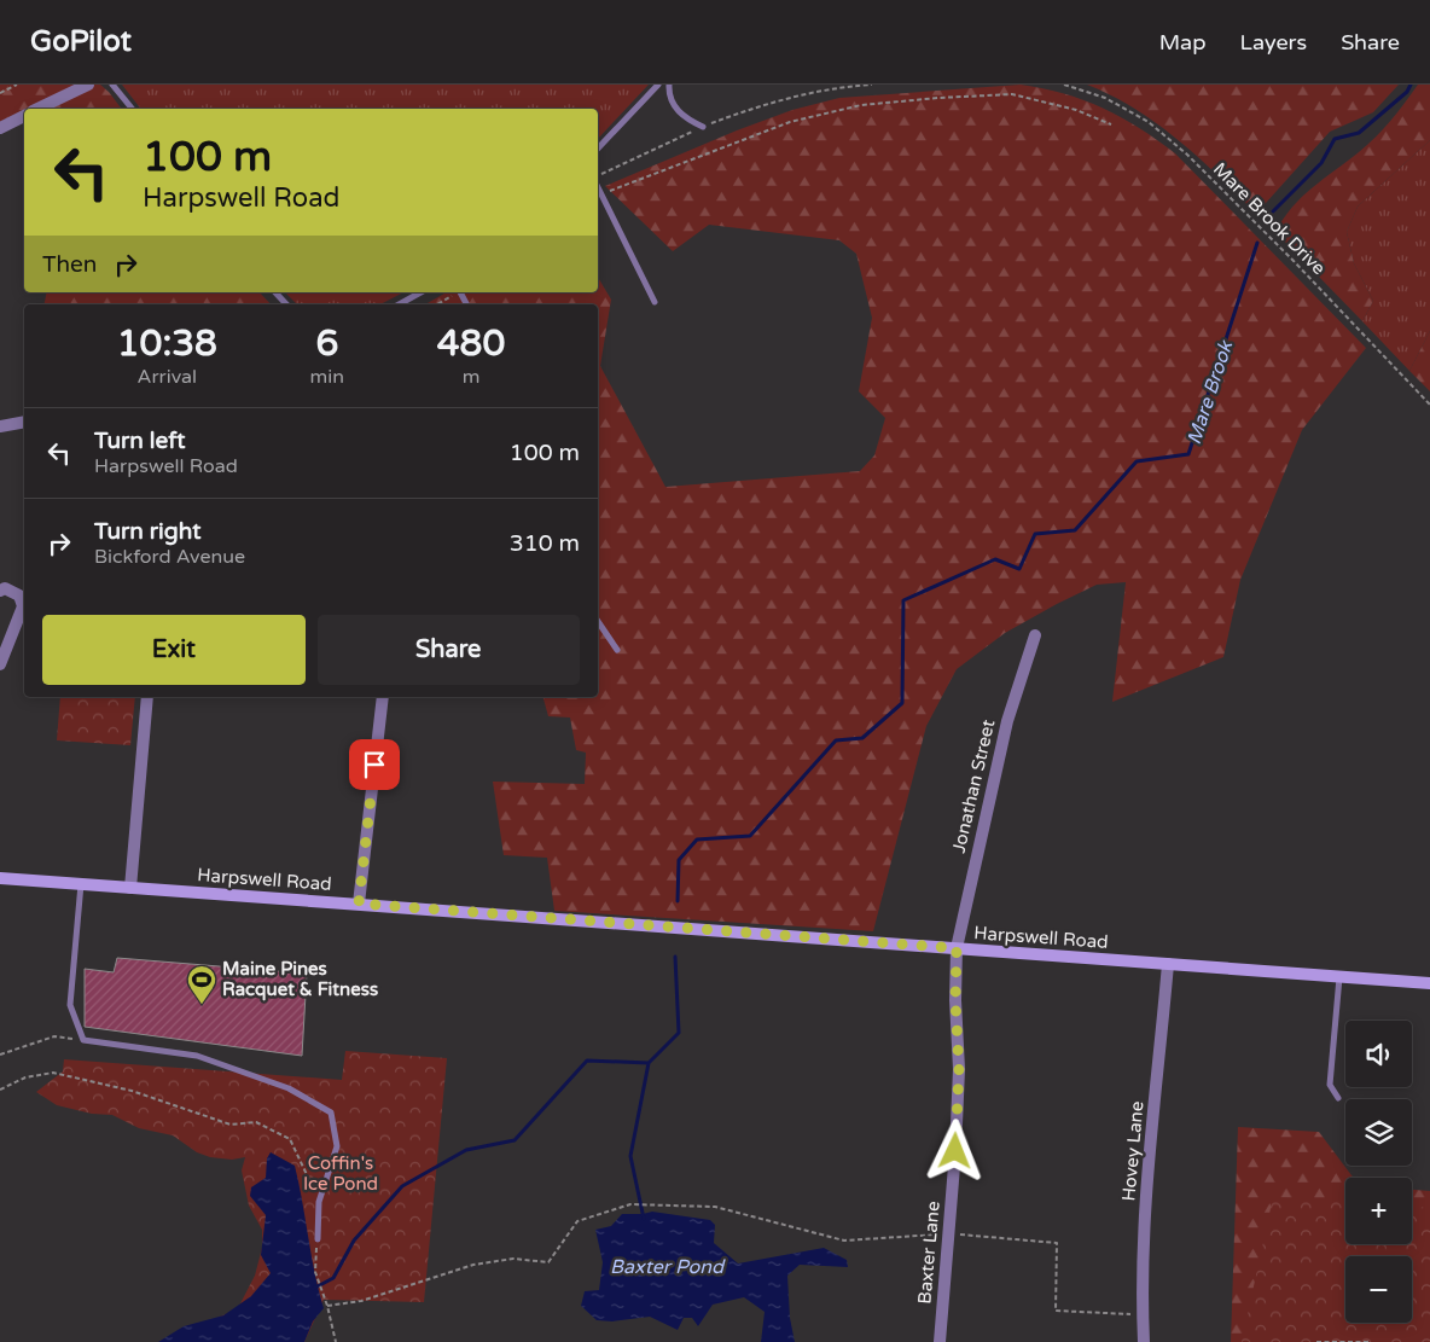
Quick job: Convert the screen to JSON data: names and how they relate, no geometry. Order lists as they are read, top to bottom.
{
  "streets": {
    "main road": ["Harpswell Road"],
    "street": ["Jonathan Street", "Hovey Lane", "Baxter Lane"],
    "path": ["Mare Brook Drive"]
  },
  "crossings": [
    ["Jonathan Street", "Harpswell Road"],
    ["Jonathan Street", "Baxter Lane"],
    ["Harpswell Road", "Hovey Lane"],
    ["Harpswell Road", "Baxter Lane"]
  ],
  "water": ["Mare Brook", "Baxter Pond"],
  "parks": ["Coffin's Ice Pond"],
  "places": {
    "sports": ["Maine Pines Racquet & Fitness"]
  },
  "page": {
    "header": "GoPilot",
    "nav": ["Map", "Layers", "Share"],
    "turn": ["100 m", "Harpswell Road"],
    "then": "Then",
    "eta": [
      "10:38",
      "Arrival",
      "6",
      "min",
      "480",
      "m"
    ],
    "list": [
      {
        "name": "Turn left",
        "note": "Harpswell Road",
        "value": "100 m"
      },
      {
        "name": "Turn right",
        "note": "Bickford Avenue",
        "value": "310 m"
      }
    ],
    "buttons": ["Exit", "Share"],
    "map_buttons": ["+", "−"]
  }
}
